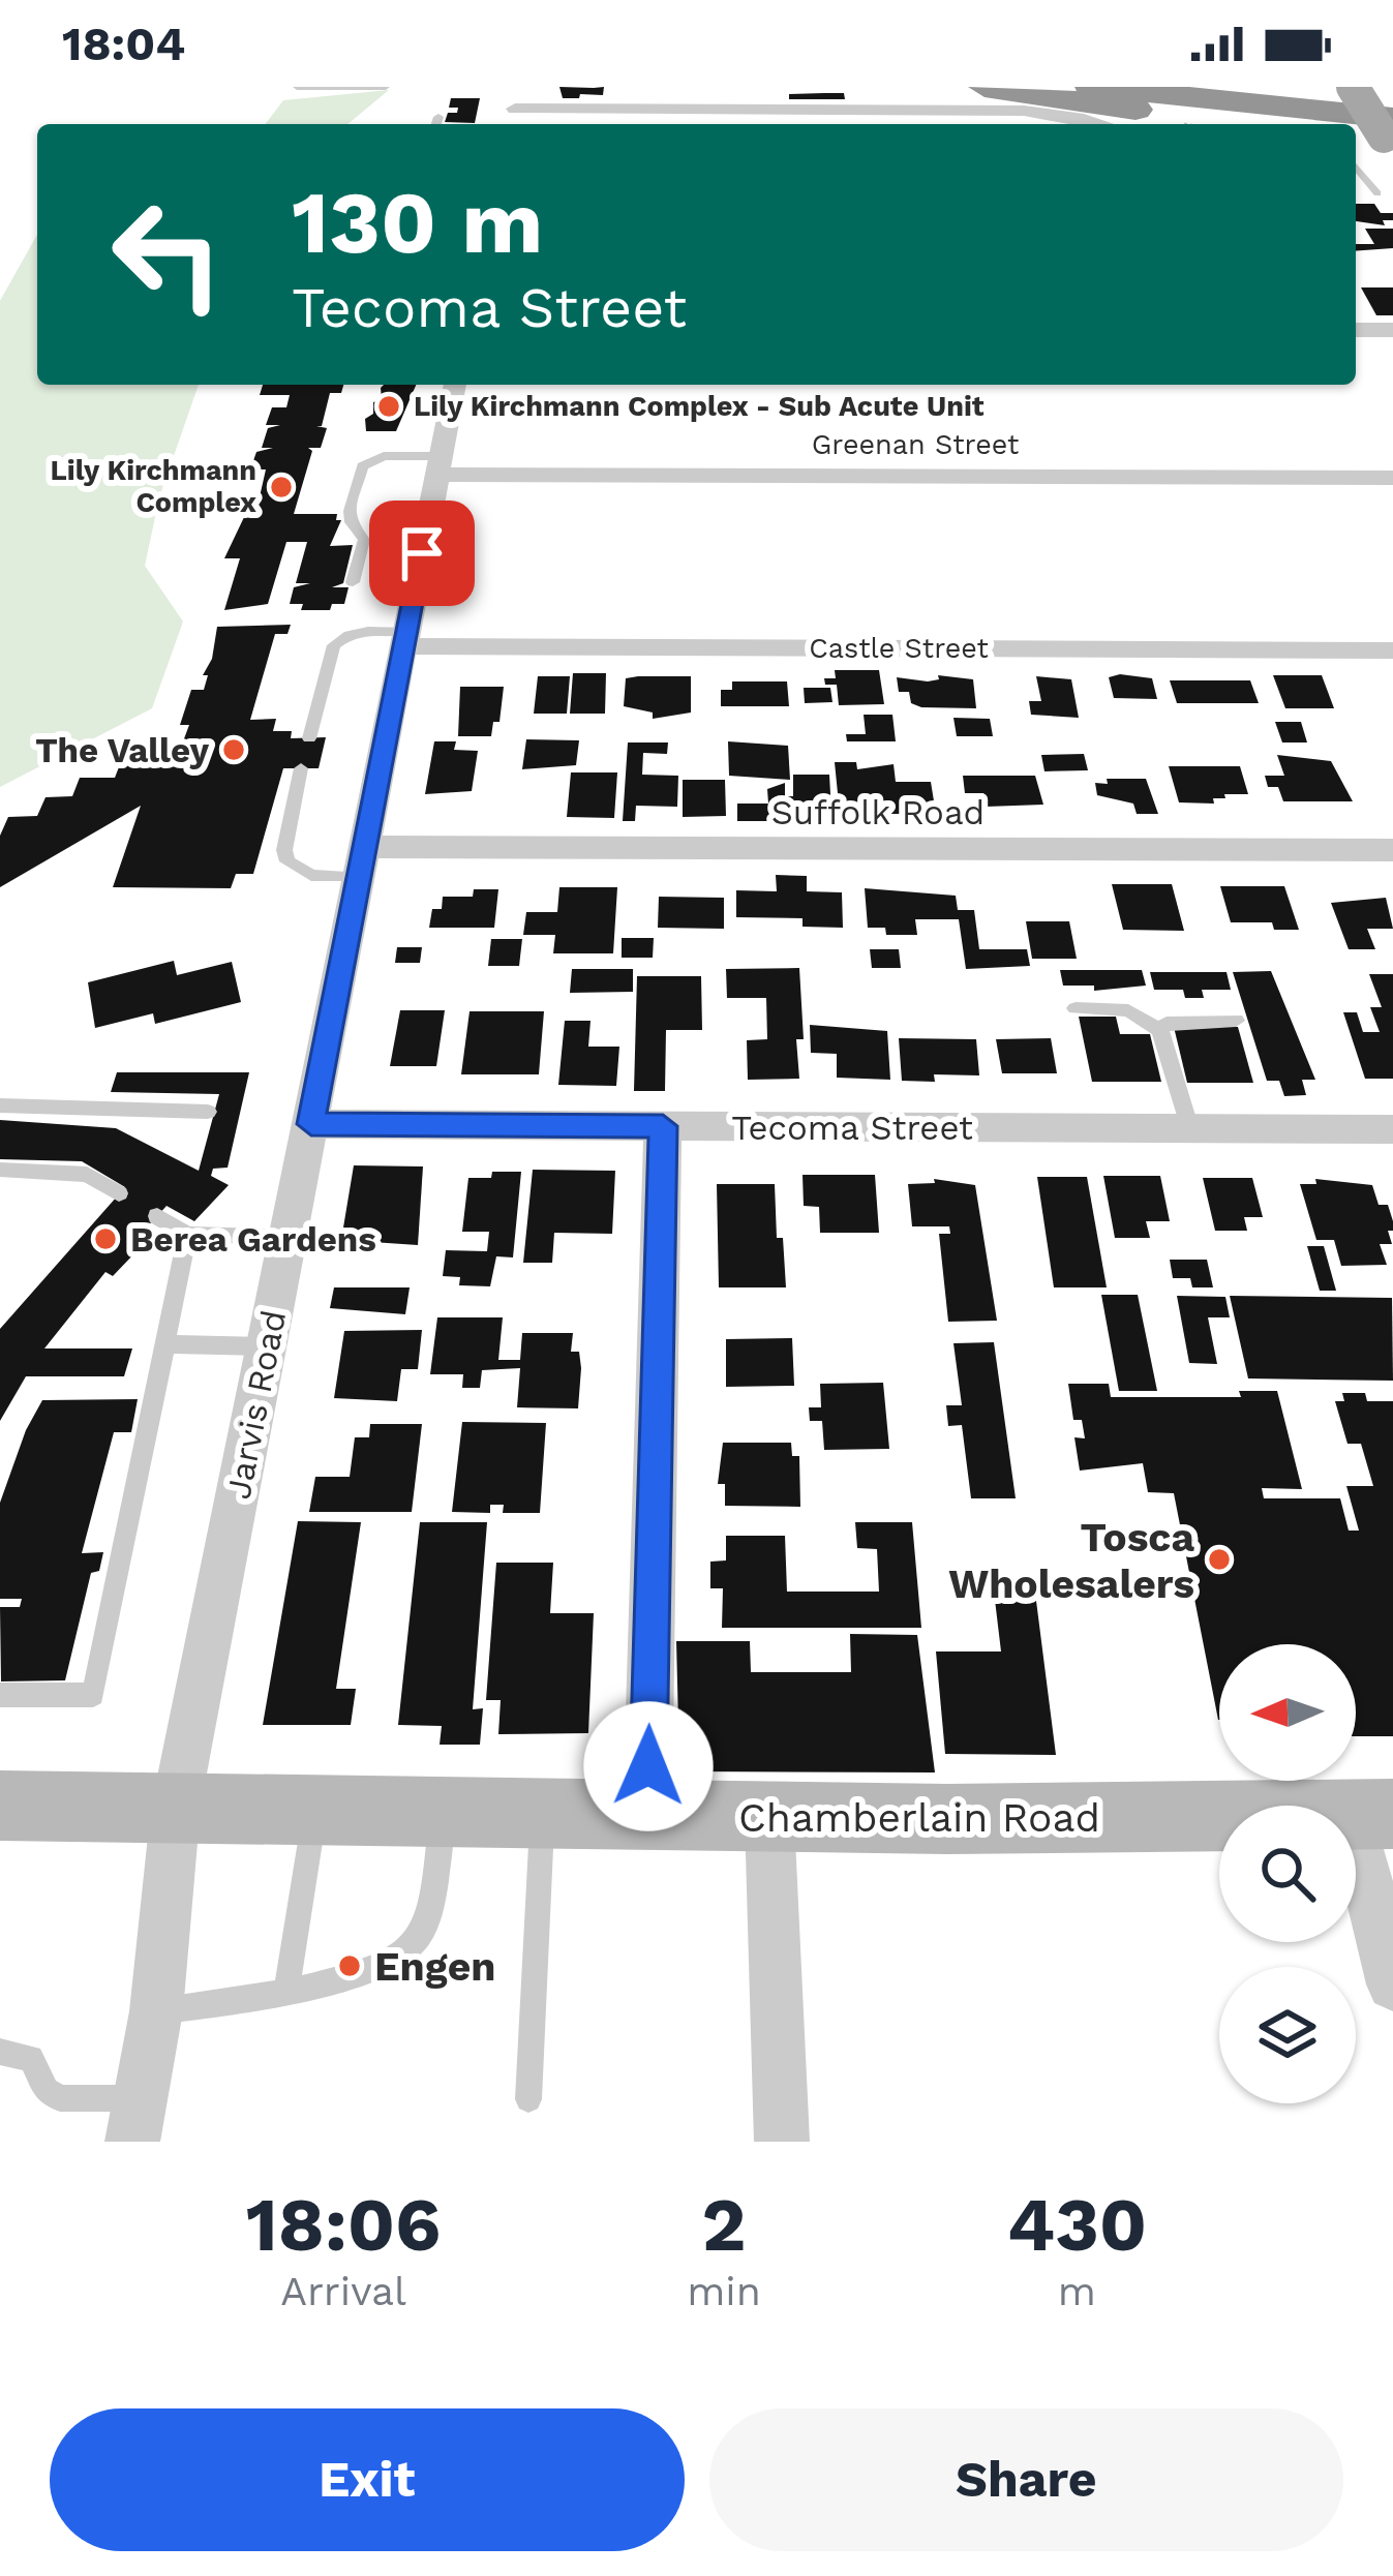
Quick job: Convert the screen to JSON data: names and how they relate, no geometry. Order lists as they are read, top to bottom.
{
  "streets": {
    "street": [
      "Greenan Street",
      "Castle Street",
      "Suffolk Road",
      "Tecoma Street",
      "Jarvis Road",
      "Chamberlain Road"
    ]
  },
  "crossings": [
    ["Greenan Street", "Jarvis Road"],
    ["Castle Street", "Jarvis Road"],
    ["Suffolk Road", "Jarvis Road"],
    ["Tecoma Street", "Jarvis Road"],
    ["Jarvis Road", "Chamberlain Road"]
  ],
  "places": [
    "Lily Kirchmann Complex - Sub Acute Unit",
    "Lily Kirchmann Complex",
    "The Valley",
    "Berea Gardens",
    "Tosca Wholesalers",
    "Engen"
  ],
  "north": "left",
  "page": {
    "status": "18:04",
    "turn": ["130 m", "Tecoma Street"],
    "eta": [
      "18:06",
      "Arrival",
      "2",
      "min",
      "430",
      "m"
    ],
    "buttons": ["Exit", "Share"]
  }
}
